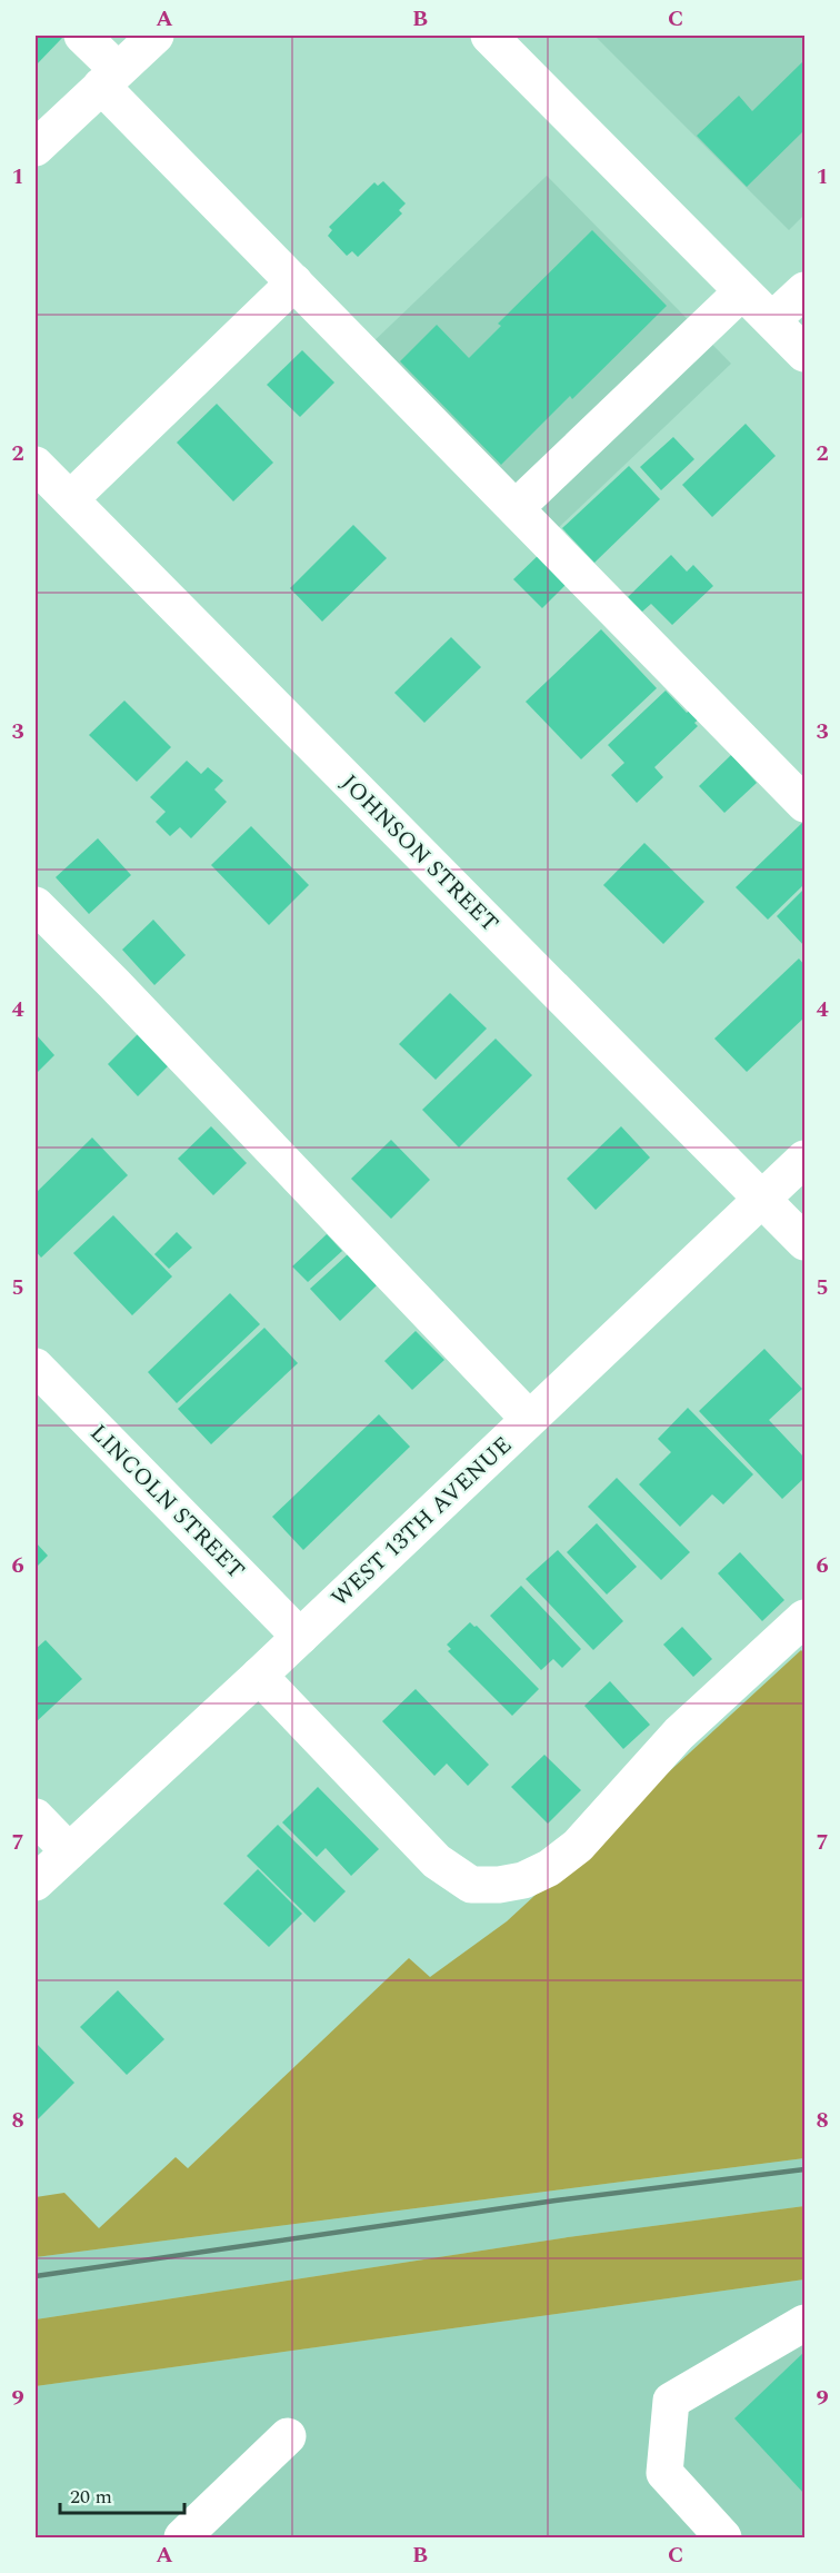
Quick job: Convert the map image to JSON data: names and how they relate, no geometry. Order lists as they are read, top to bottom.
{
  "streets": {
    "street": ["JOHNSON STREET", "LINCOLN STREET", "WEST 13TH AVENUE"]
  },
  "crossings": [
    ["JOHNSON STREET", "WEST 13TH AVENUE"],
    ["LINCOLN STREET", "WEST 13TH AVENUE"]
  ],
  "scale_bar": "20 m",
  "grid": {
    "columns": ["A", "B", "C"],
    "rows": [
      "1",
      "2",
      "3",
      "4",
      "5",
      "6",
      "7",
      "8",
      "9"
    ]
  }
}
